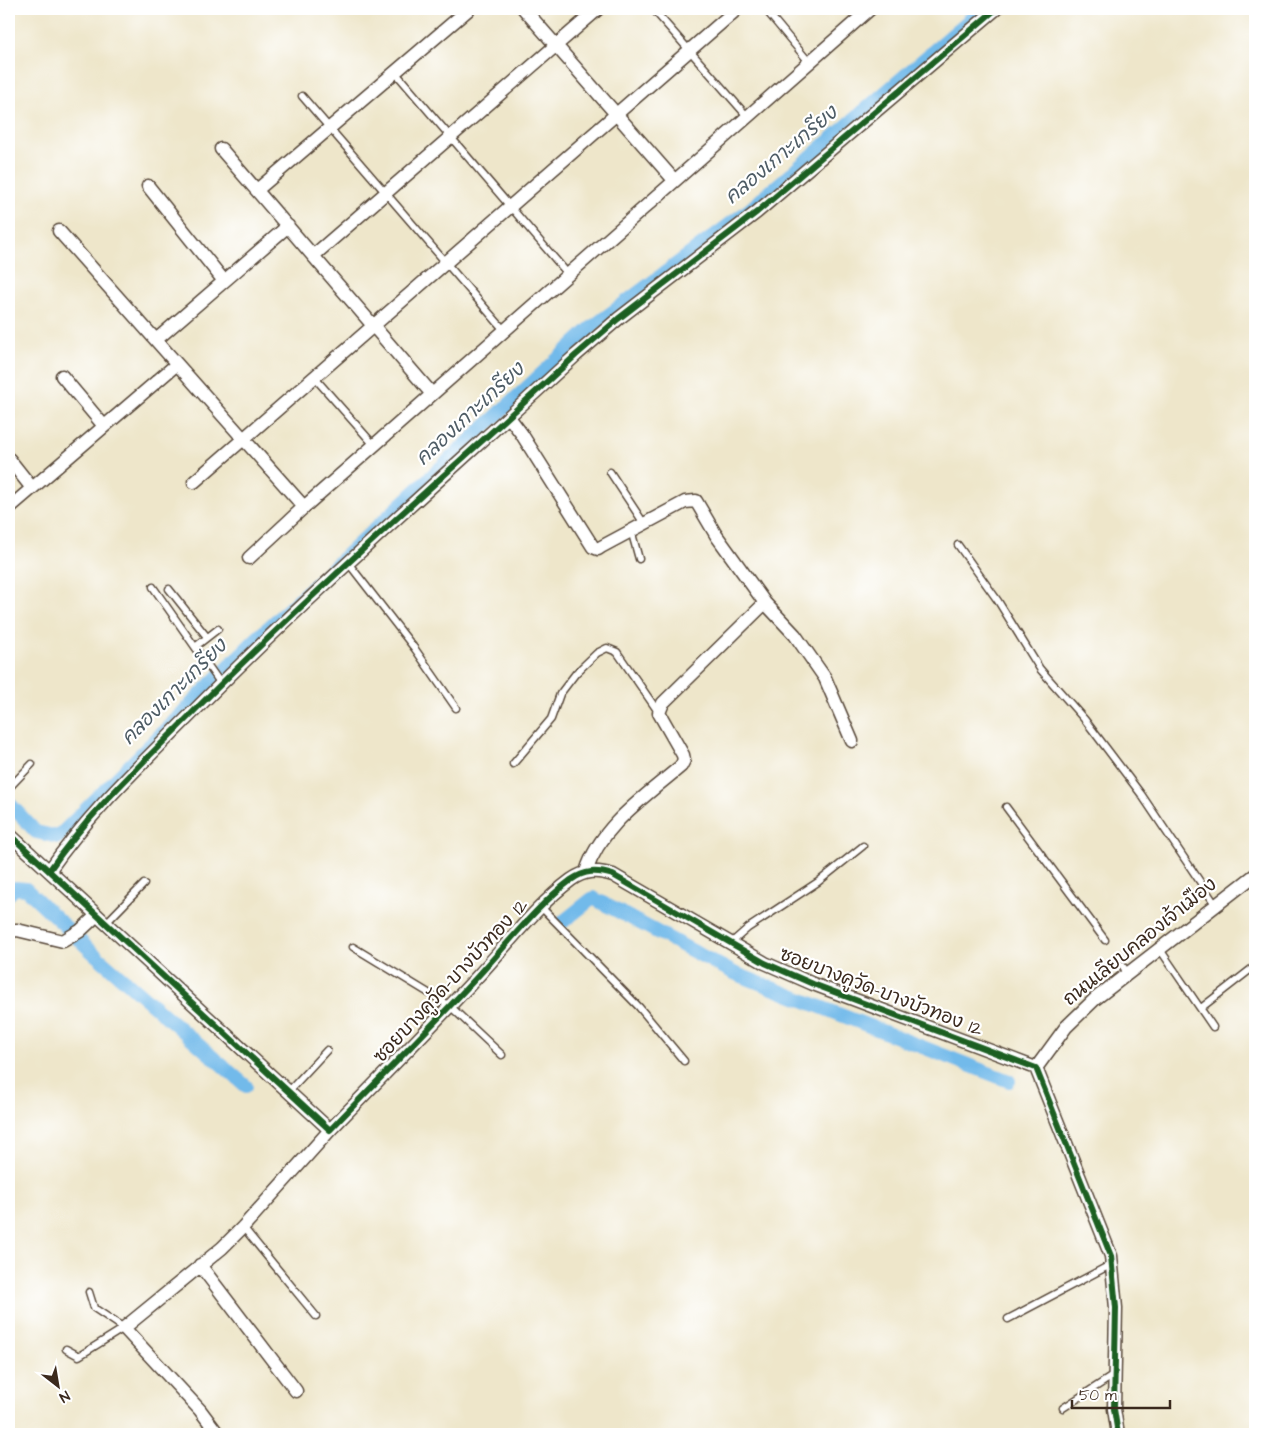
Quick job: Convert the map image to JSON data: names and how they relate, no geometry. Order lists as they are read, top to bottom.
{
  "streets": {
    "street": ["ถนนเลียบคลองเจ้าเมือง", "ซอยบางคูวัด-บางบัวทอง 12"]
  },
  "crossings": [
    ["ถนนเลียบคลองเจ้าเมือง", "ซอยบางคูวัด-บางบัวทอง 12"]
  ],
  "water": ["คลองเกาะเกรียง"],
  "scale_bar": "50 m",
  "north": "bottom right"
}
